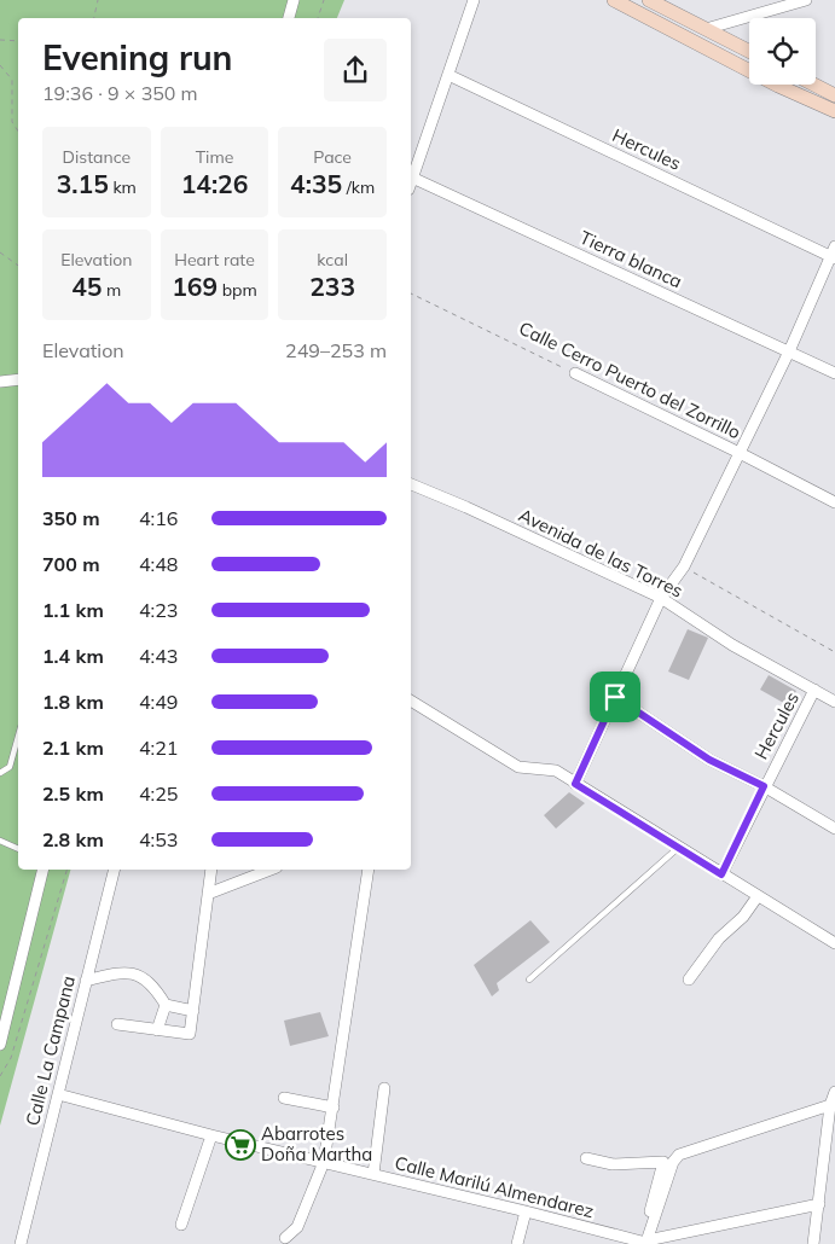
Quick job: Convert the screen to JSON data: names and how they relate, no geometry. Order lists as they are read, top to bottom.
{
  "streets": {
    "street": [
      "Hercules",
      "Tierra blanca",
      "Calle Cerro Puerto del Zorrillo",
      "Avenida de las Torres",
      "Calle La Campana",
      "Calle Marilú Almendarez"
    ]
  },
  "crossings": [
    ["Hercules", "Tierra blanca"],
    ["Hercules", "Calle Cerro Puerto del Zorrillo"],
    ["Hercules", "Avenida de las Torres"],
    ["Calle La Campana", "Calle Marilú Almendarez"]
  ],
  "places": {
    "supermarket": ["Abarrotes Doña Martha"]
  },
  "page": {
    "heading": ["Evening run", "19:36 · 9 × 350 m"],
    "stats": [
      ["Distance", "3.15 km"],
      ["Time", "14:26"],
      ["Pace", "4:35 /km"],
      ["Elevation", "45 m"],
      ["Heart rate", "169 bpm"],
      ["kcal", "233"]
    ],
    "chart": ["Elevation", "249–253 m"],
    "list": [
      {
        "name": "350 m",
        "note": "4:16"
      },
      {
        "name": "700 m",
        "note": "4:48"
      },
      {
        "name": "1.1 km",
        "note": "4:23"
      },
      {
        "name": "1.4 km",
        "note": "4:43"
      },
      {
        "name": "1.8 km",
        "note": "4:49"
      },
      {
        "name": "2.1 km",
        "note": "4:21"
      },
      {
        "name": "2.5 km",
        "note": "4:25"
      },
      {
        "name": "2.8 km",
        "note": "4:53"
      }
    ]
  }
}
